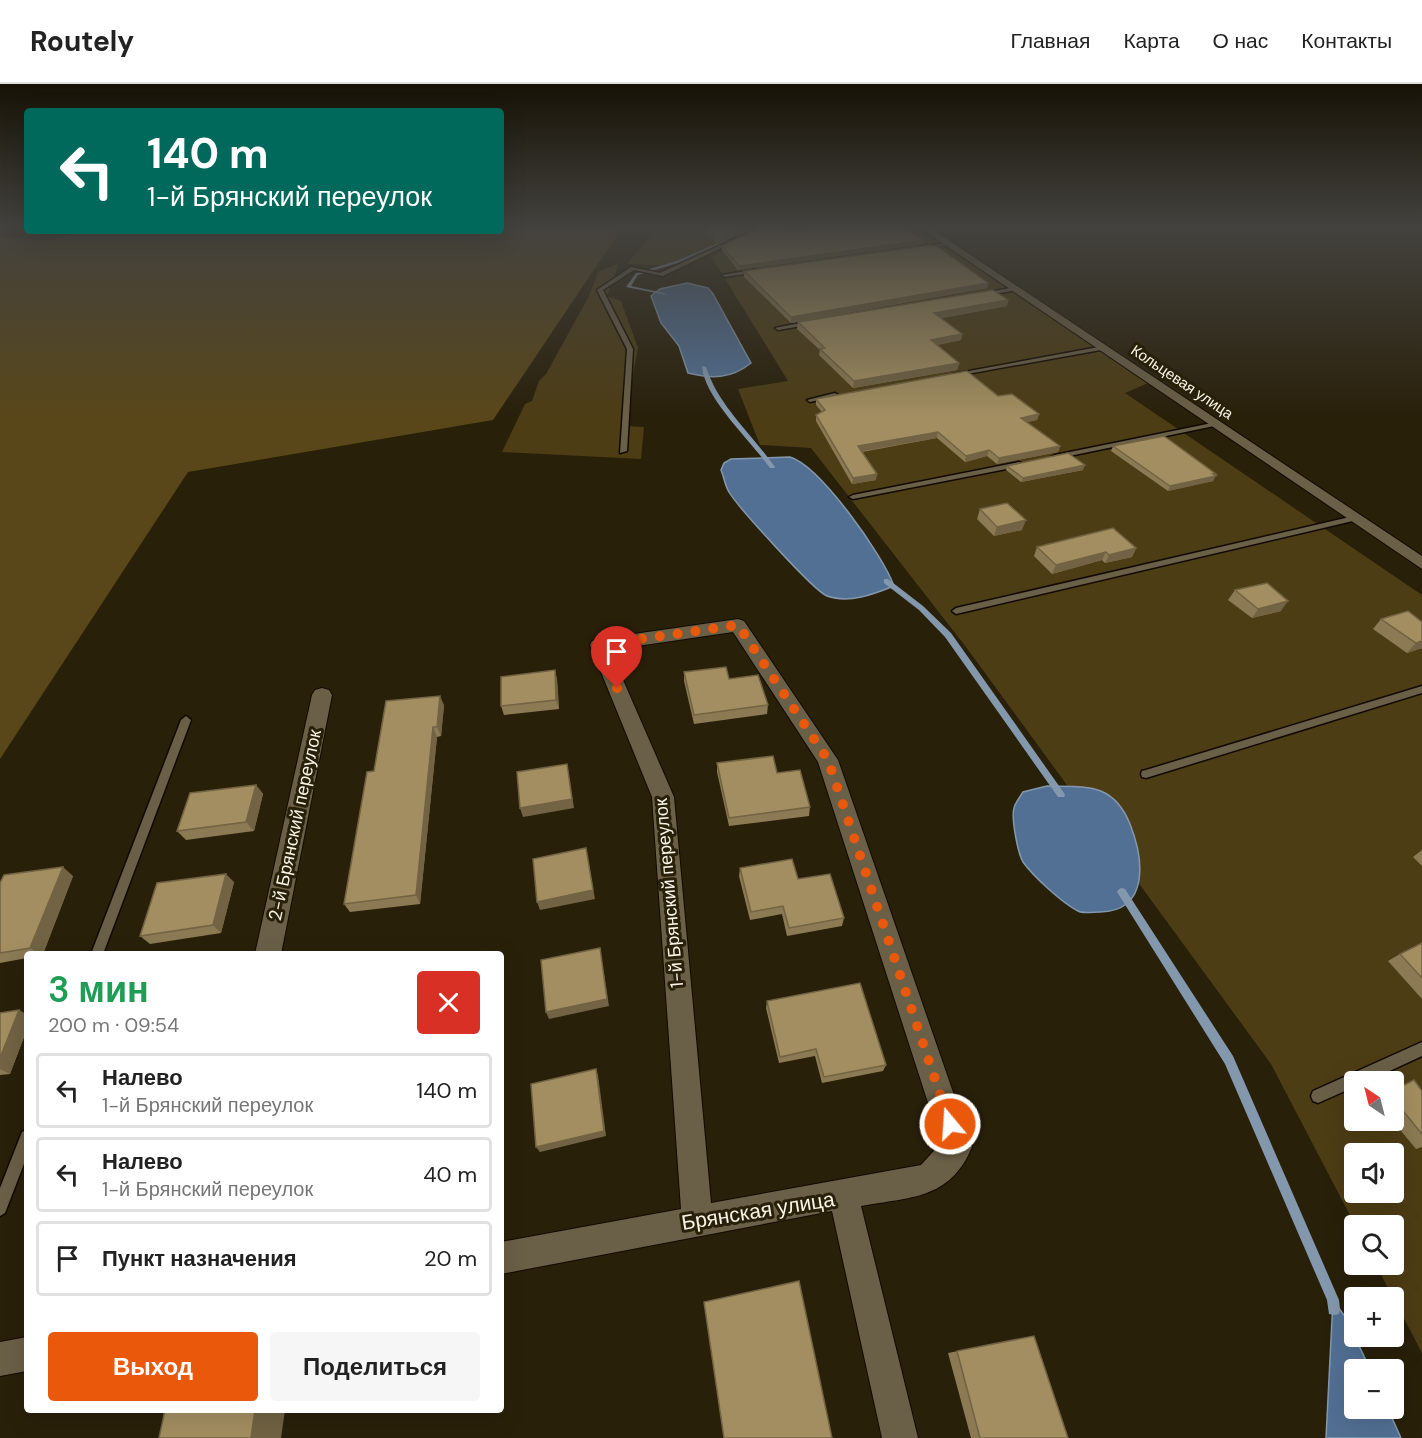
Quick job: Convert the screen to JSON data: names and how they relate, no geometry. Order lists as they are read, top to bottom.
{
  "streets": {
    "street": [
      "Кольцевая улица",
      "2-й Брянский переулок",
      "1-й Брянский переулок",
      "Брянская улица"
    ]
  },
  "crossings": [
    ["1-й Брянский переулок", "Брянская улица"]
  ],
  "north": "top left",
  "page": {
    "header": "Routely",
    "nav": [
      "Главная",
      "Карта",
      "О нас",
      "Контакты"
    ],
    "turn": ["140 m", "1-й Брянский переулок"],
    "heading": ["3 мин", "200 m · 09:54"],
    "list": [
      {
        "name": "Налево",
        "note": "1-й Брянский переулок",
        "value": "140 m"
      },
      {
        "name": "Налево",
        "note": "1-й Брянский переулок",
        "value": "40 m"
      },
      {
        "name": "Пункт назначения",
        "value": "20 m"
      }
    ],
    "map_buttons": ["+", "−"],
    "buttons": ["Выход", "Поделиться"]
  }
}
